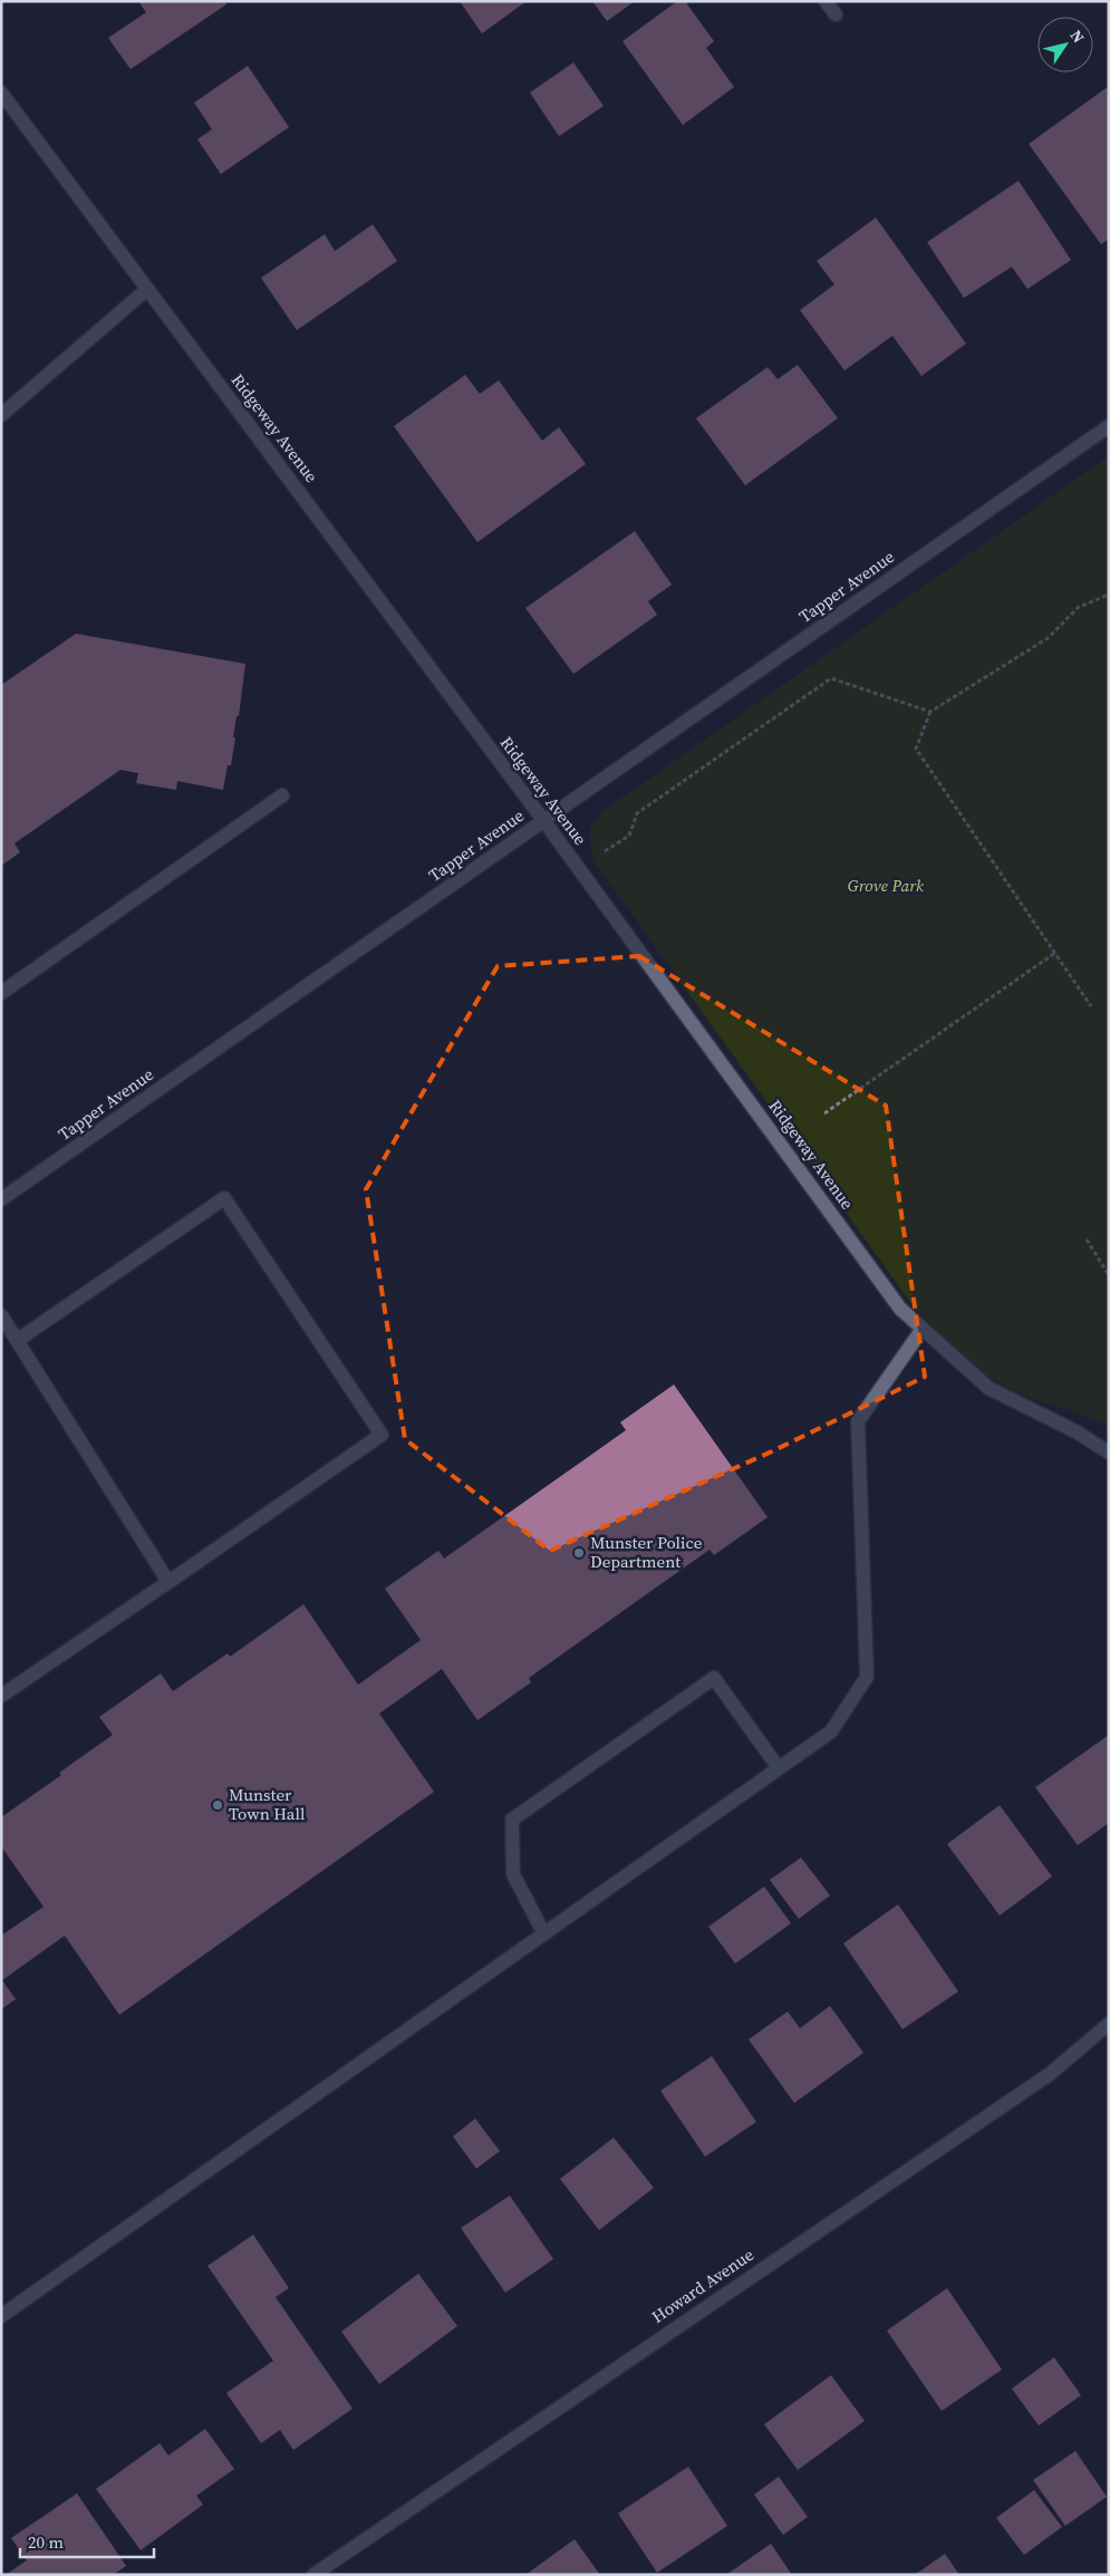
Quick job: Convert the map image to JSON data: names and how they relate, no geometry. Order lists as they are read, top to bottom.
{
  "streets": {
    "street": ["Ridgeway Avenue", "Tapper Avenue", "Howard Avenue"]
  },
  "crossings": [
    ["Ridgeway Avenue", "Tapper Avenue"]
  ],
  "parks": ["Grove Park"],
  "places": ["Munster Police Department", "Munster Town Hall"],
  "scale_bar": "20 m",
  "north": "top right"
}
